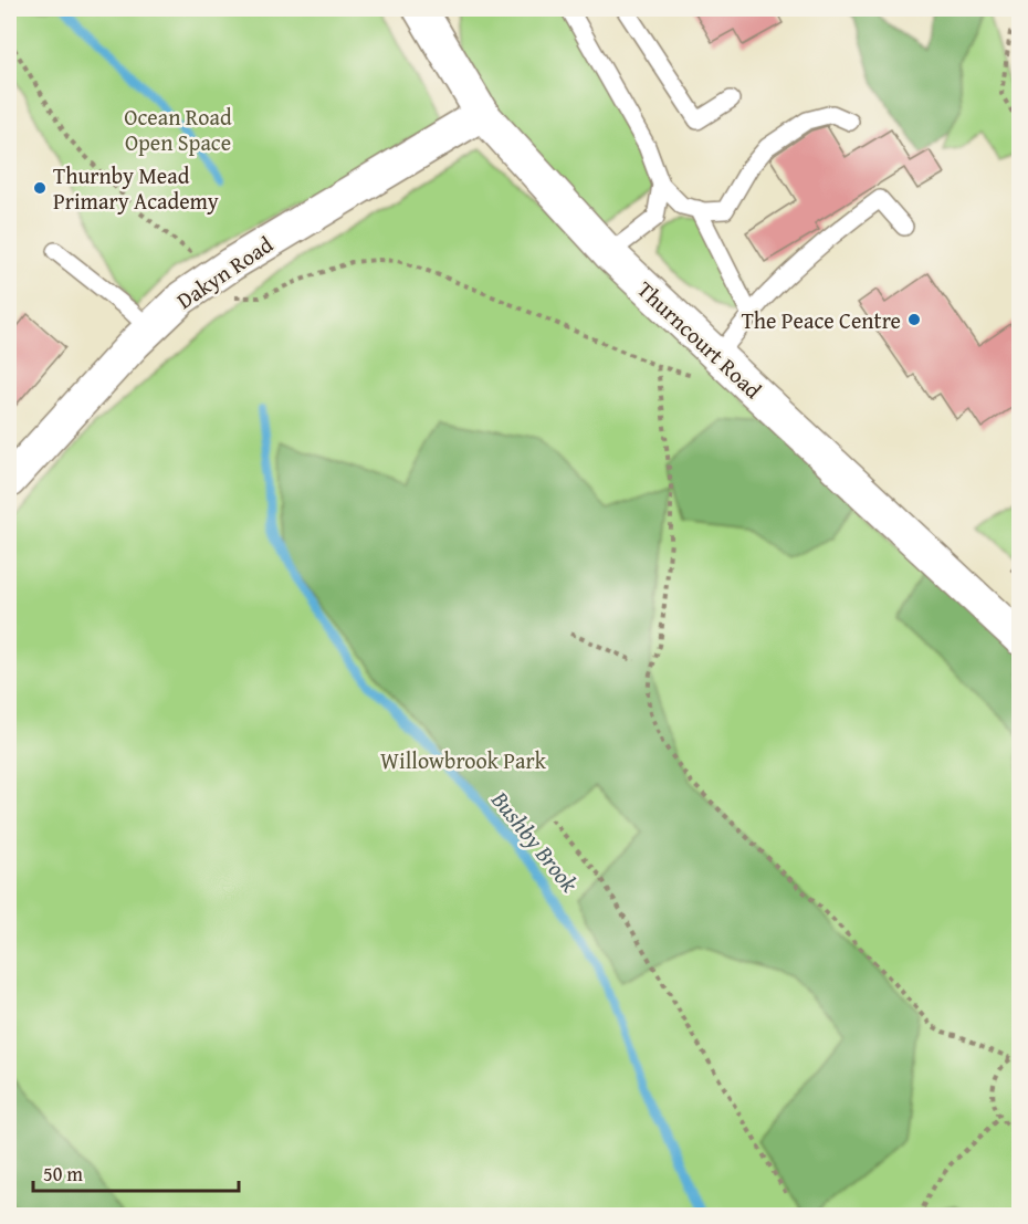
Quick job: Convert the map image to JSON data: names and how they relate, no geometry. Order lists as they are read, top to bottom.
{
  "streets": {
    "street": ["Dakyn Road", "Thurncourt Road"]
  },
  "crossings": [
    ["Dakyn Road", "Thurncourt Road"]
  ],
  "water": ["Bushby Brook"],
  "parks": ["Ocean Road Open Space", "Willowbrook Park"],
  "places": ["Thurnby Mead Primary Academy", "The Peace Centre"],
  "scale_bar": "50 m"
}
